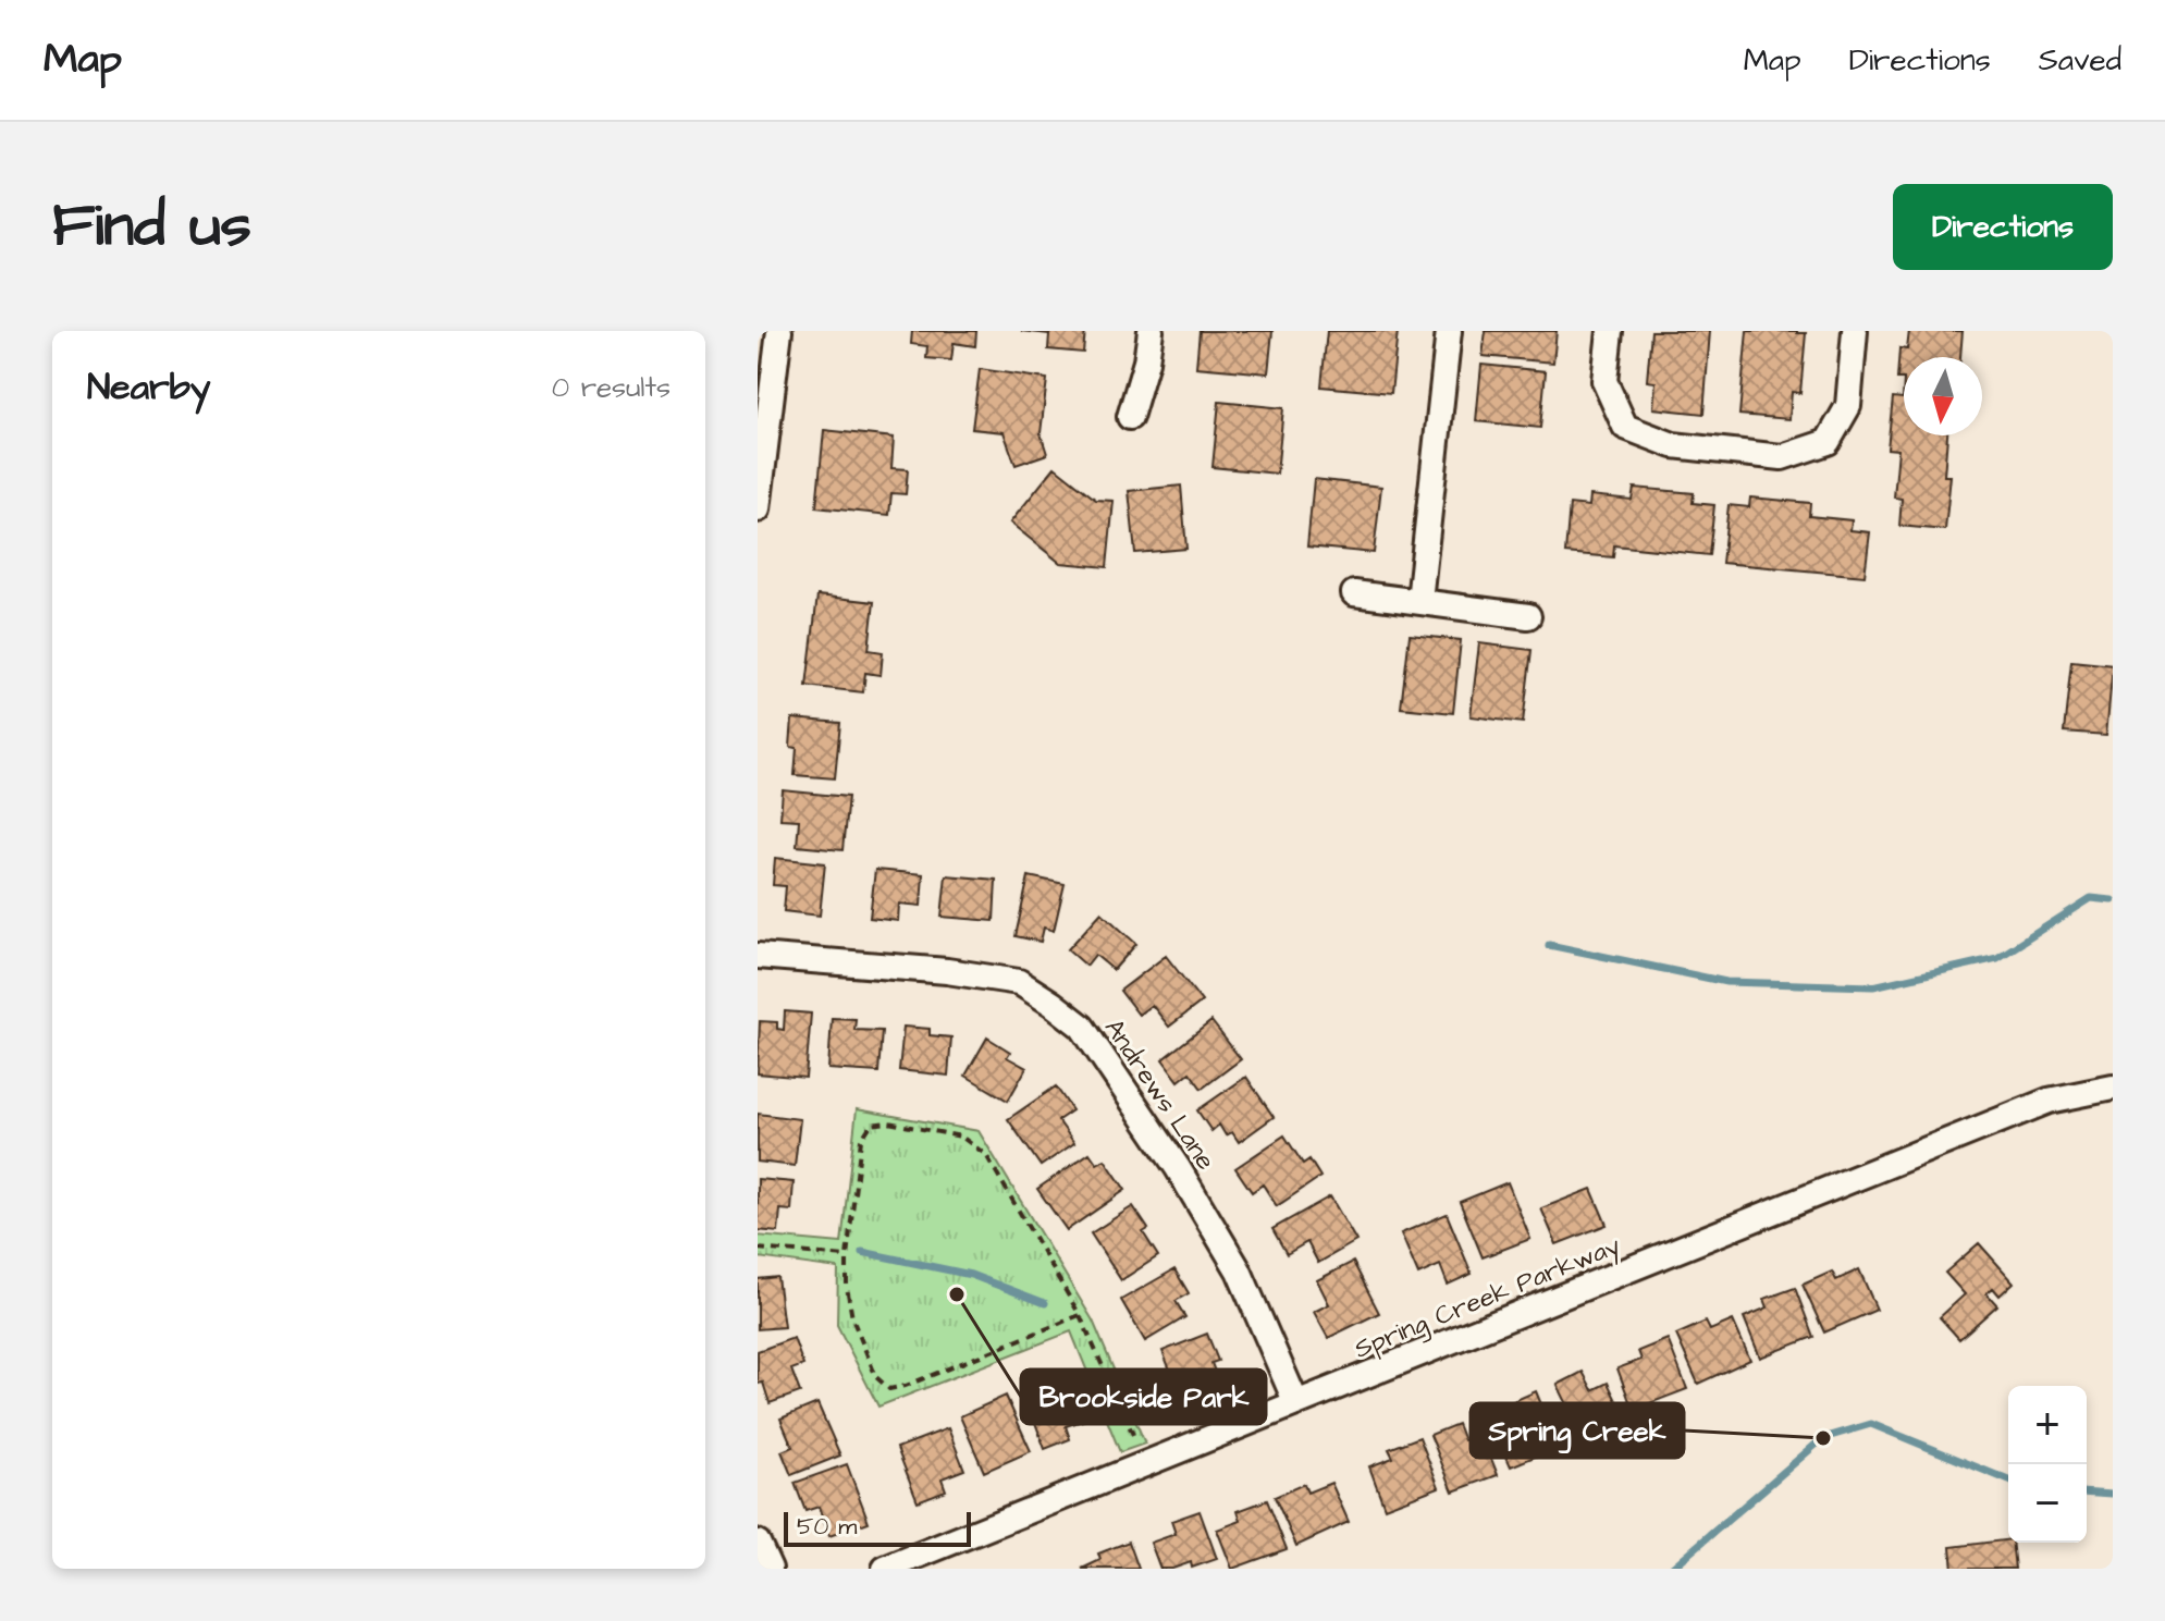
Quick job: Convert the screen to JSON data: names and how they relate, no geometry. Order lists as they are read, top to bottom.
{
  "streets": {
    "street": ["Andrews Lane", "Spring Creek Parkway"]
  },
  "crossings": [
    ["Andrews Lane", "Spring Creek Parkway"]
  ],
  "places": ["Brookside Park", "Spring Creek"],
  "scale_bar": "50 m",
  "north": "bottom",
  "page": {
    "header": "Map",
    "nav": ["Map", "Directions", "Saved"],
    "title": "Find us",
    "buttons": "Directions",
    "heading": ["Nearby", "0 results"],
    "map_buttons": ["+", "−"],
    "scale": "50 m"
  }
}
